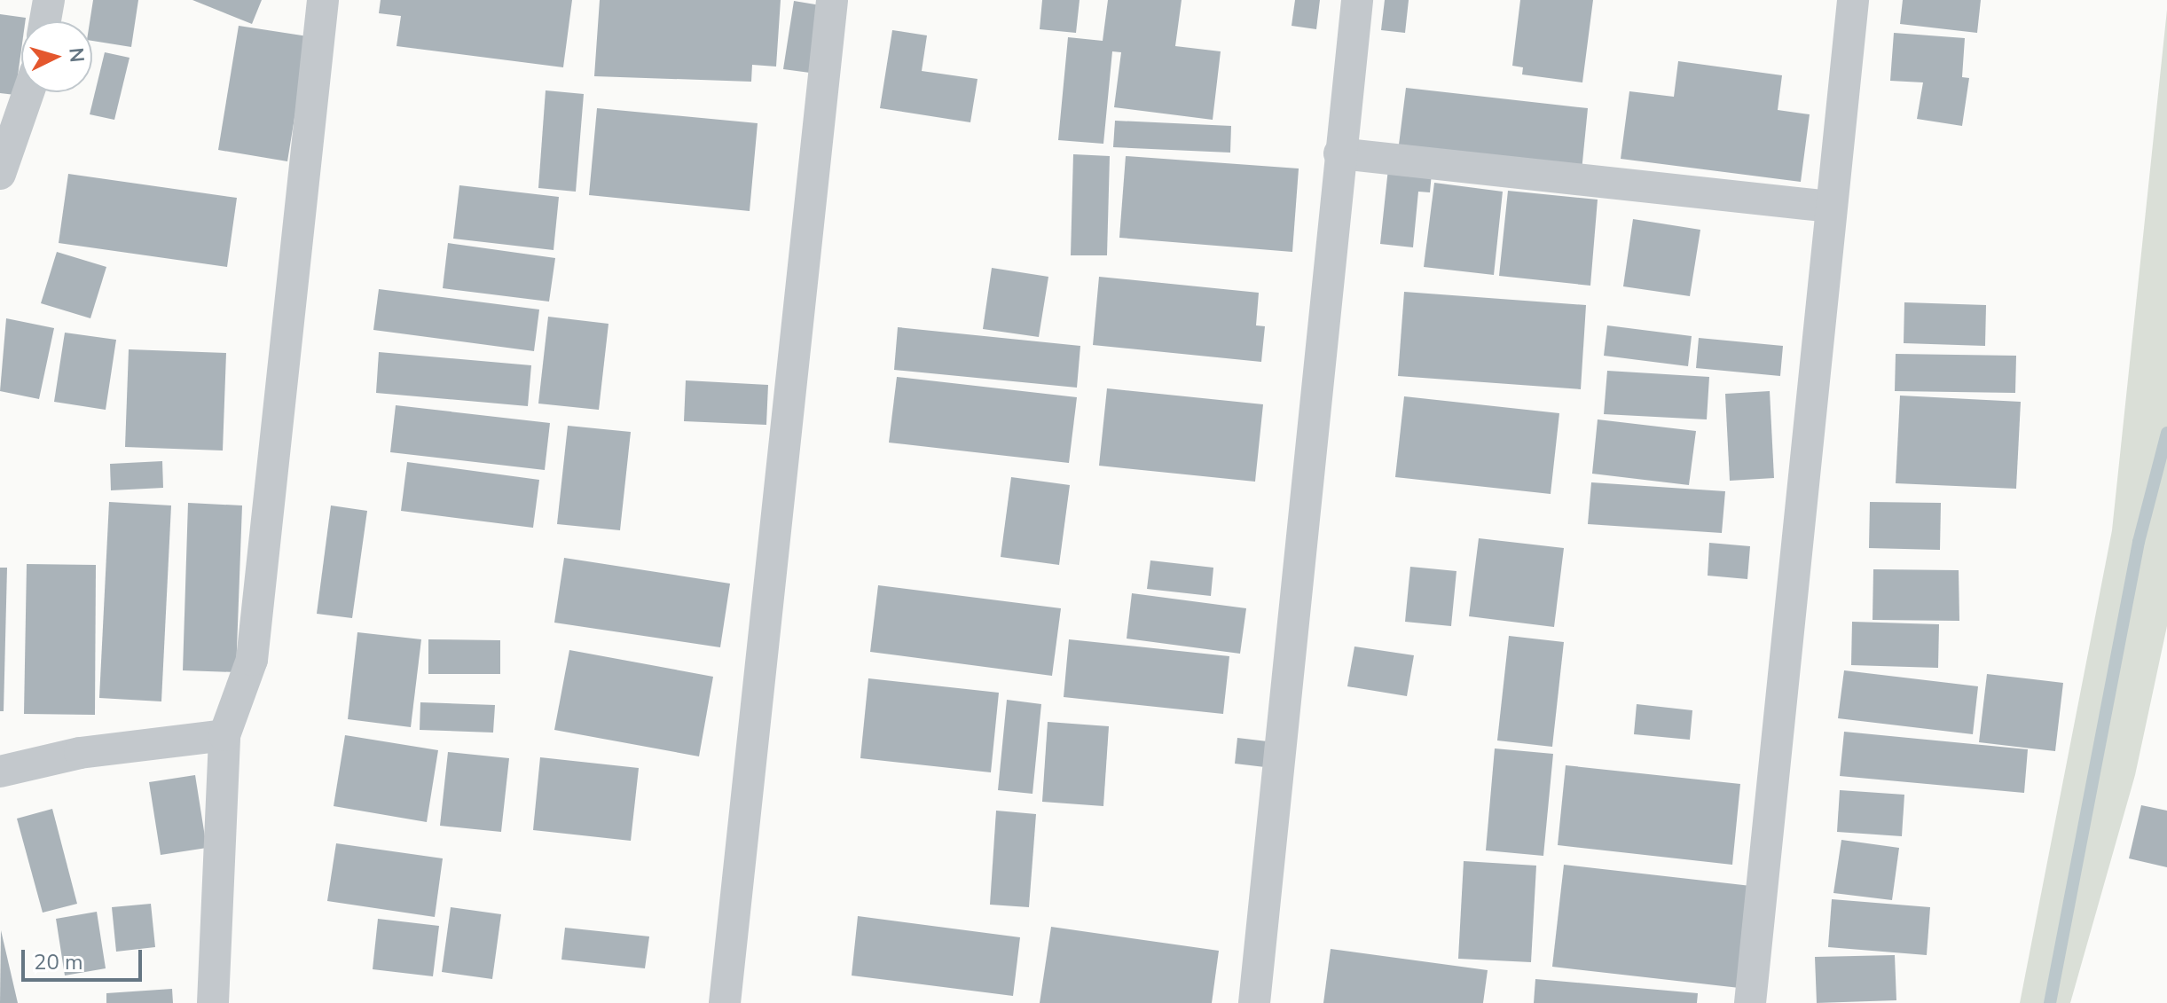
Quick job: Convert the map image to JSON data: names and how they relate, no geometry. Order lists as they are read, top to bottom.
{
  "scale_bar": "20 m",
  "north": "right"
}
